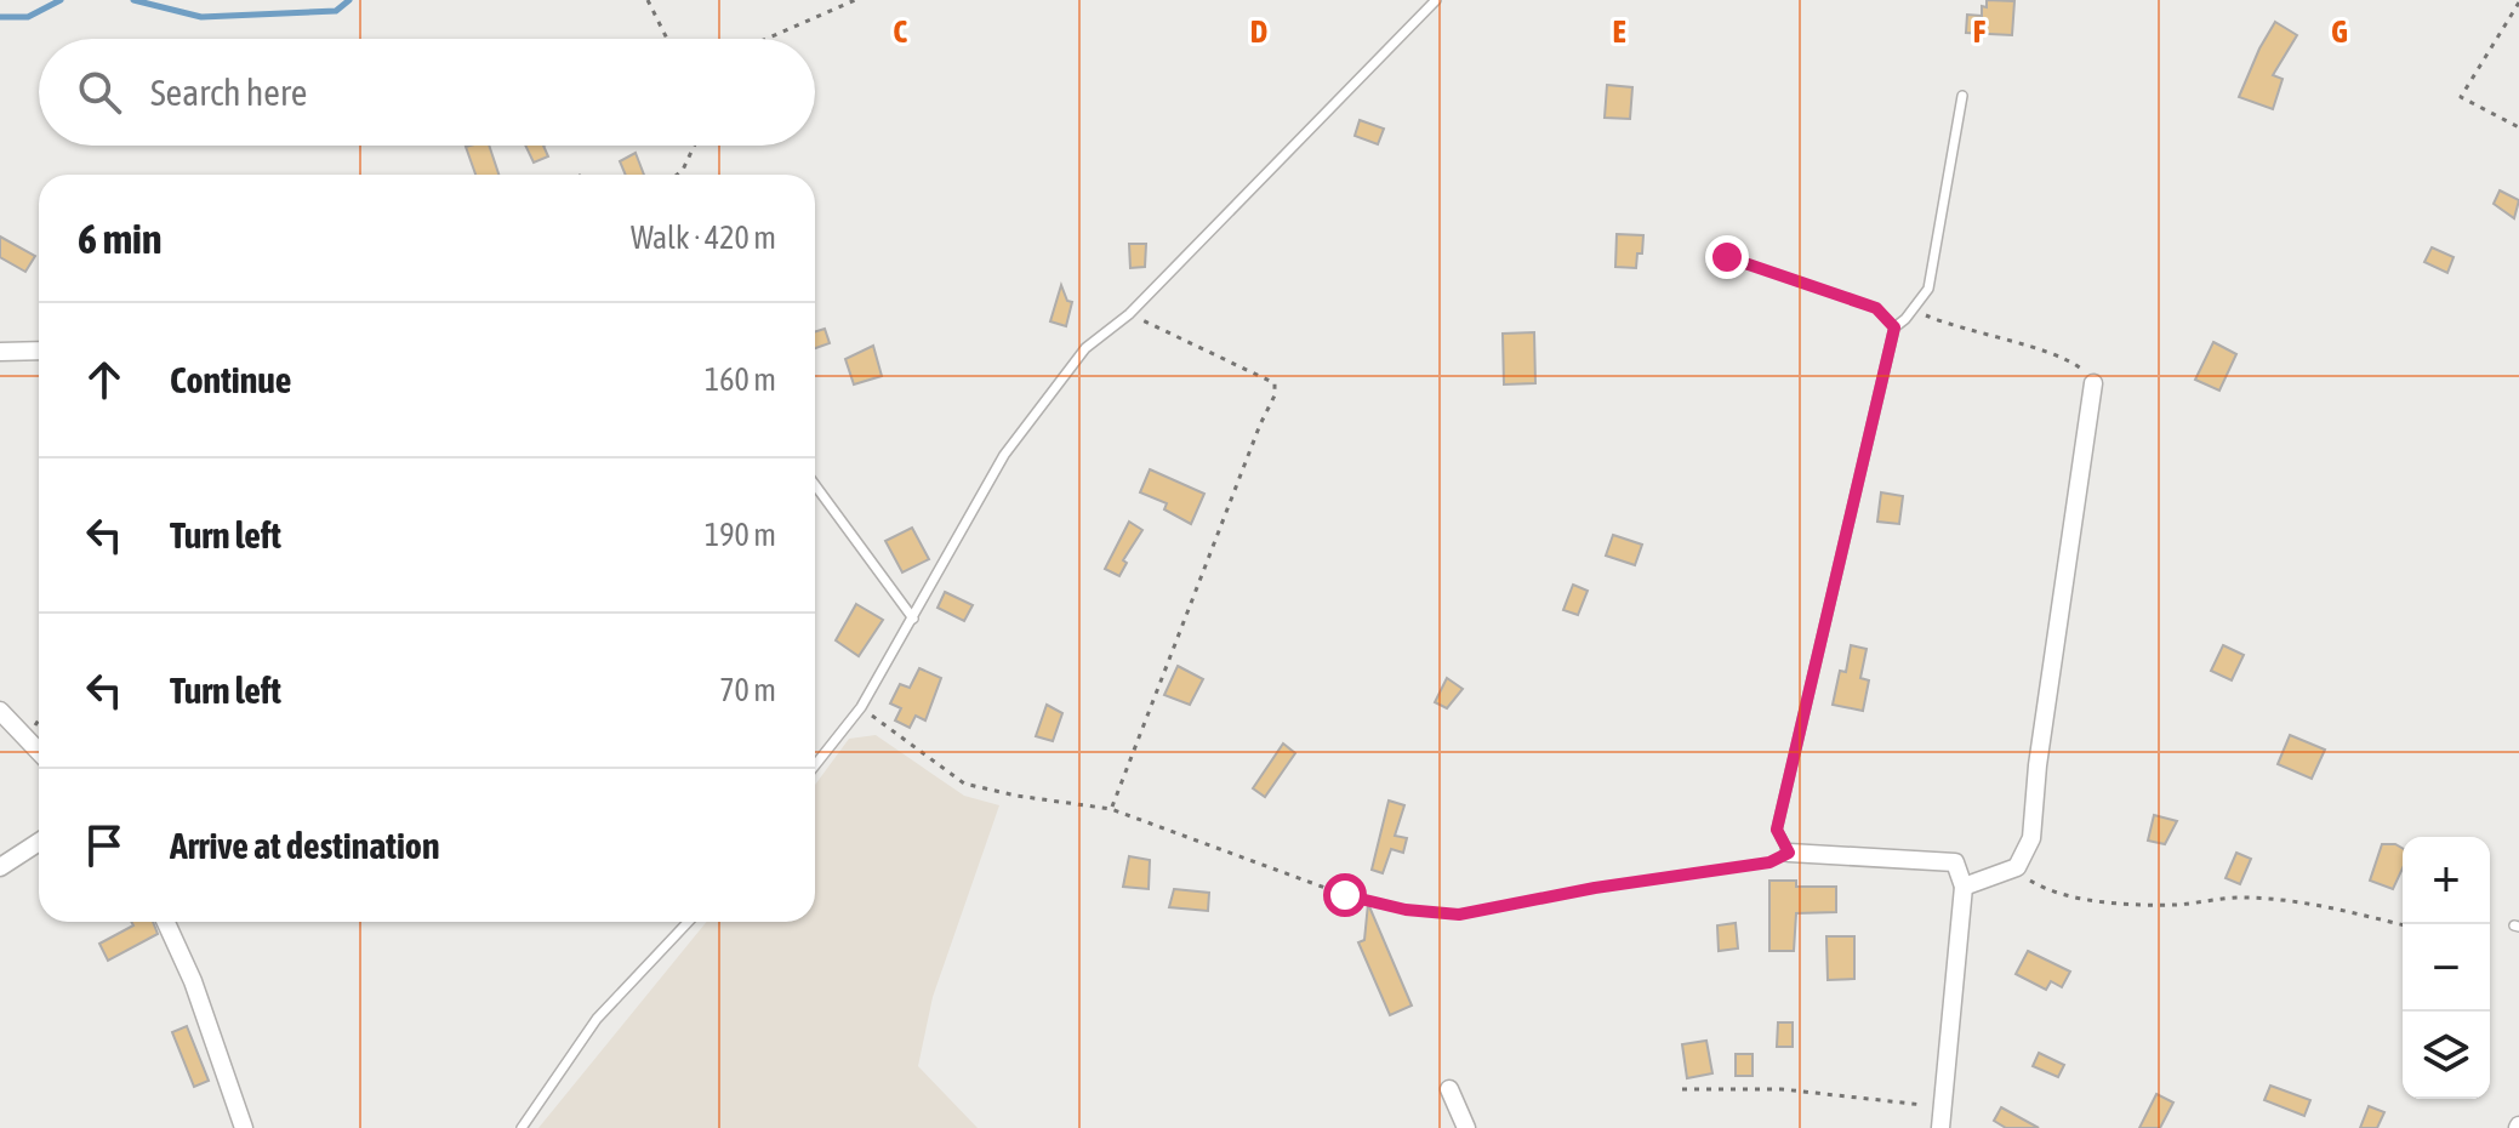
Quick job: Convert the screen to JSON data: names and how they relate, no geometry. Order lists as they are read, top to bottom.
{
  "page": {
    "search": "Search here",
    "heading": ["6 min", "Walk · 420 m"],
    "list": [
      ["Continue", "160 m"],
      ["Turn left", "190 m"],
      ["Turn left", "70 m"],
      "Arrive at destination"
    ],
    "map_buttons": ["+", "−"]
  },
  "grid": {
    "columns": [
      "C",
      "D",
      "E",
      "F",
      "G"
    ]
  }
}
